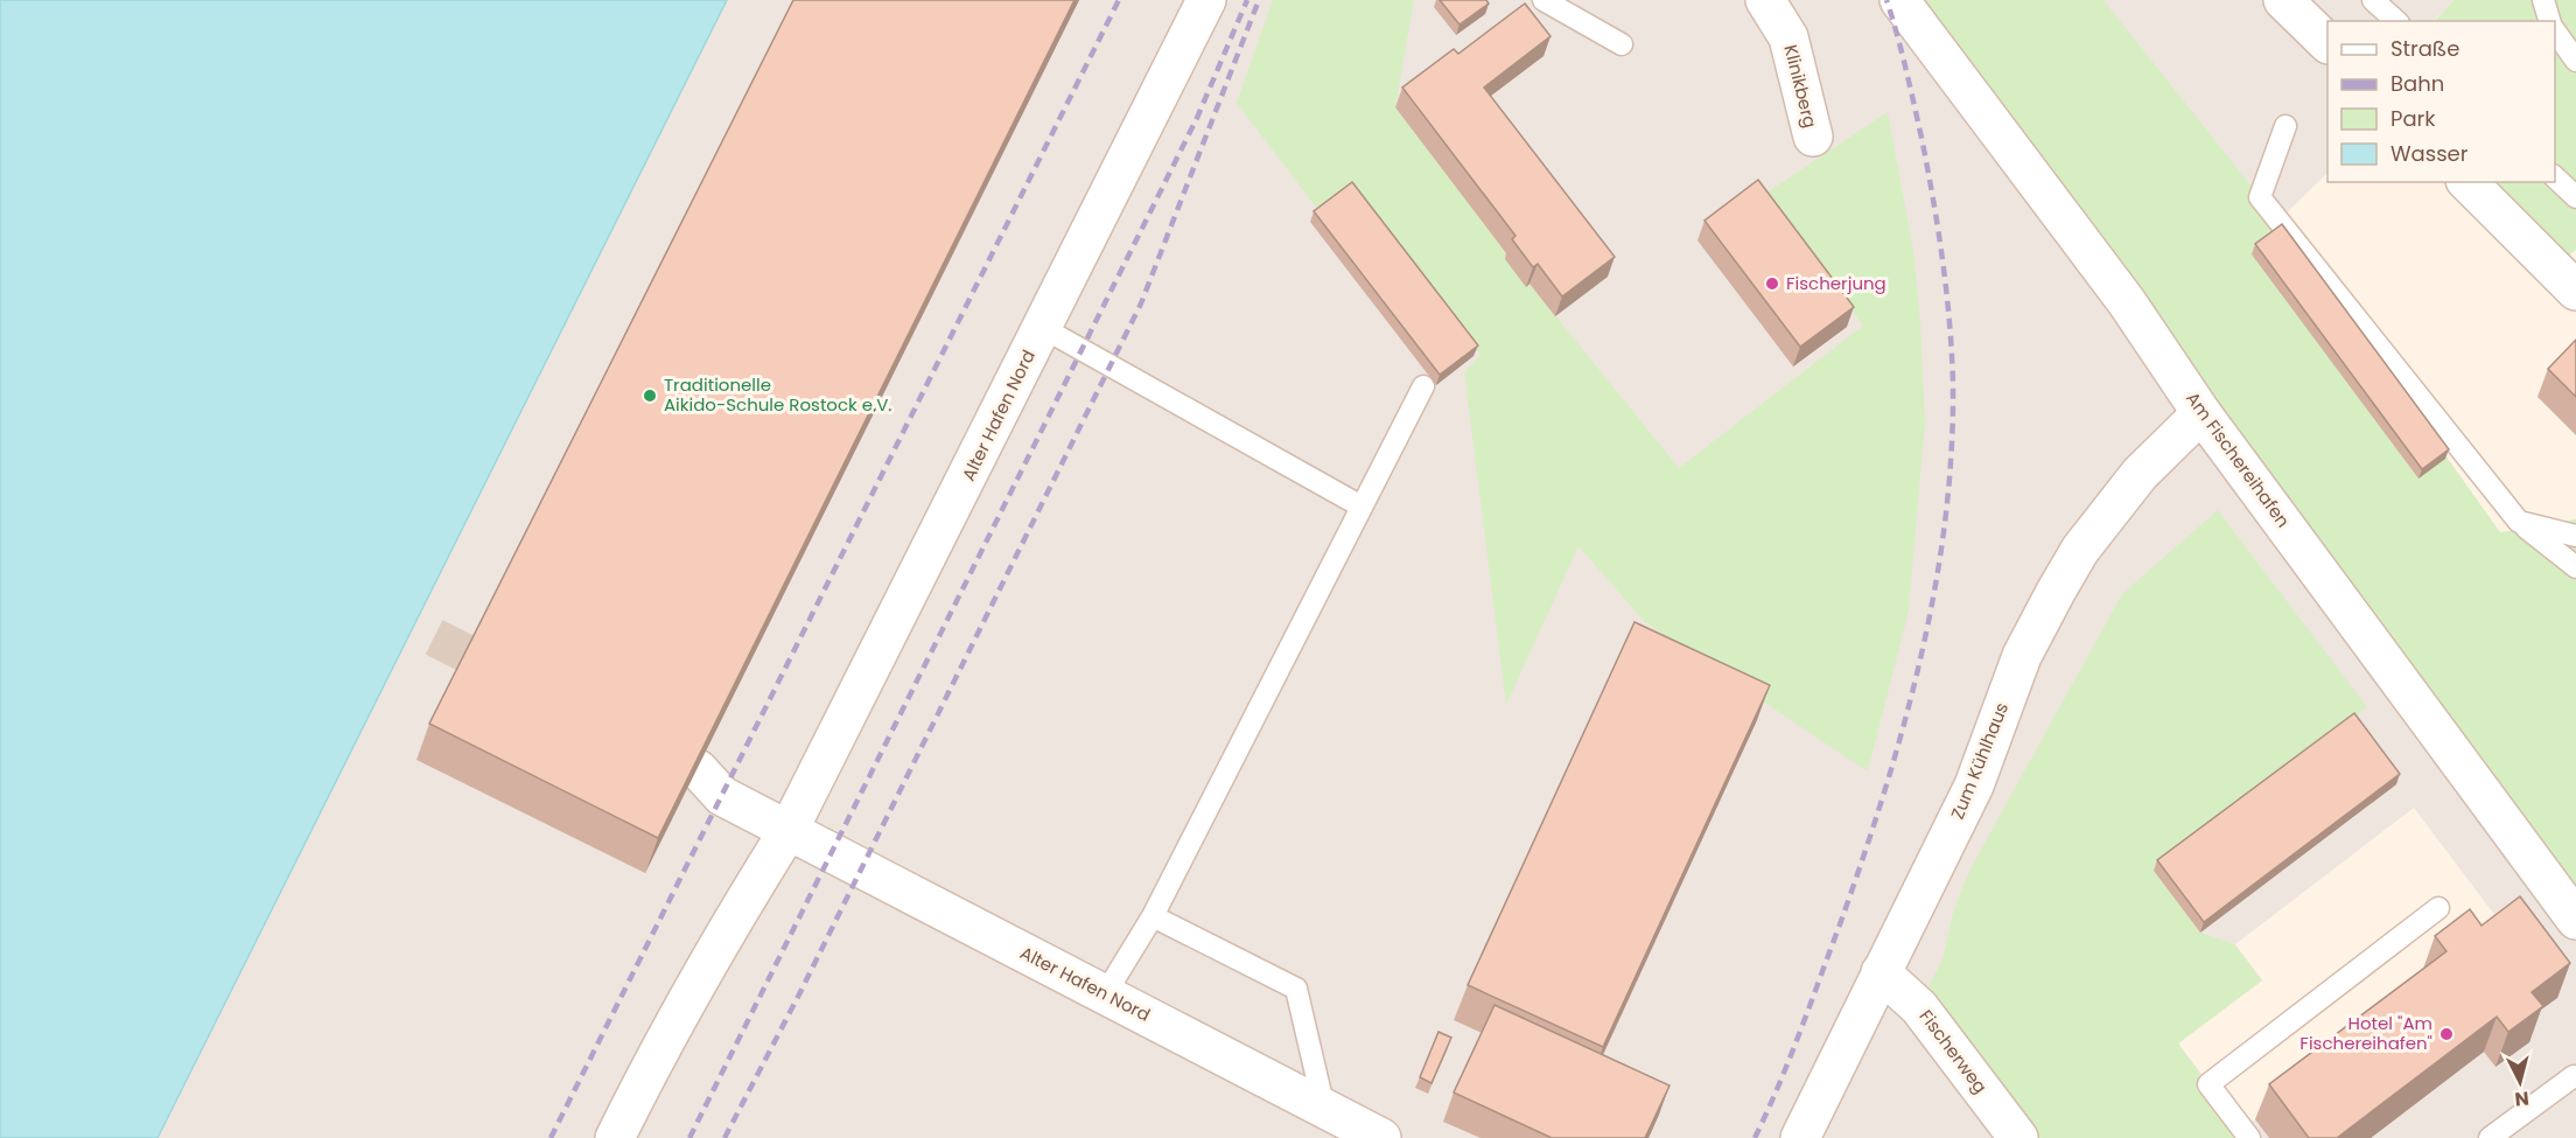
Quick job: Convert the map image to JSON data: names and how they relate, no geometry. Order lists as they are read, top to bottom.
{
  "streets": {
    "street": [
      "Klinikberg",
      "Alter Hafen Nord",
      "Am Fischereihafen",
      "Zum Kühlhaus",
      "Fischerweg"
    ]
  },
  "crossings": [
    ["Am Fischereihafen", "Zum Kühlhaus"],
    ["Zum Kühlhaus", "Fischerweg"]
  ],
  "places": ["Fischerjung", "Traditionelle Aikido-Schule Rostock e.V.", "Hotel \"Am Fischereihafen\""],
  "legend": [
    "Straße",
    "Bahn",
    "Park",
    "Wasser"
  ],
  "north": "bottom"
}
